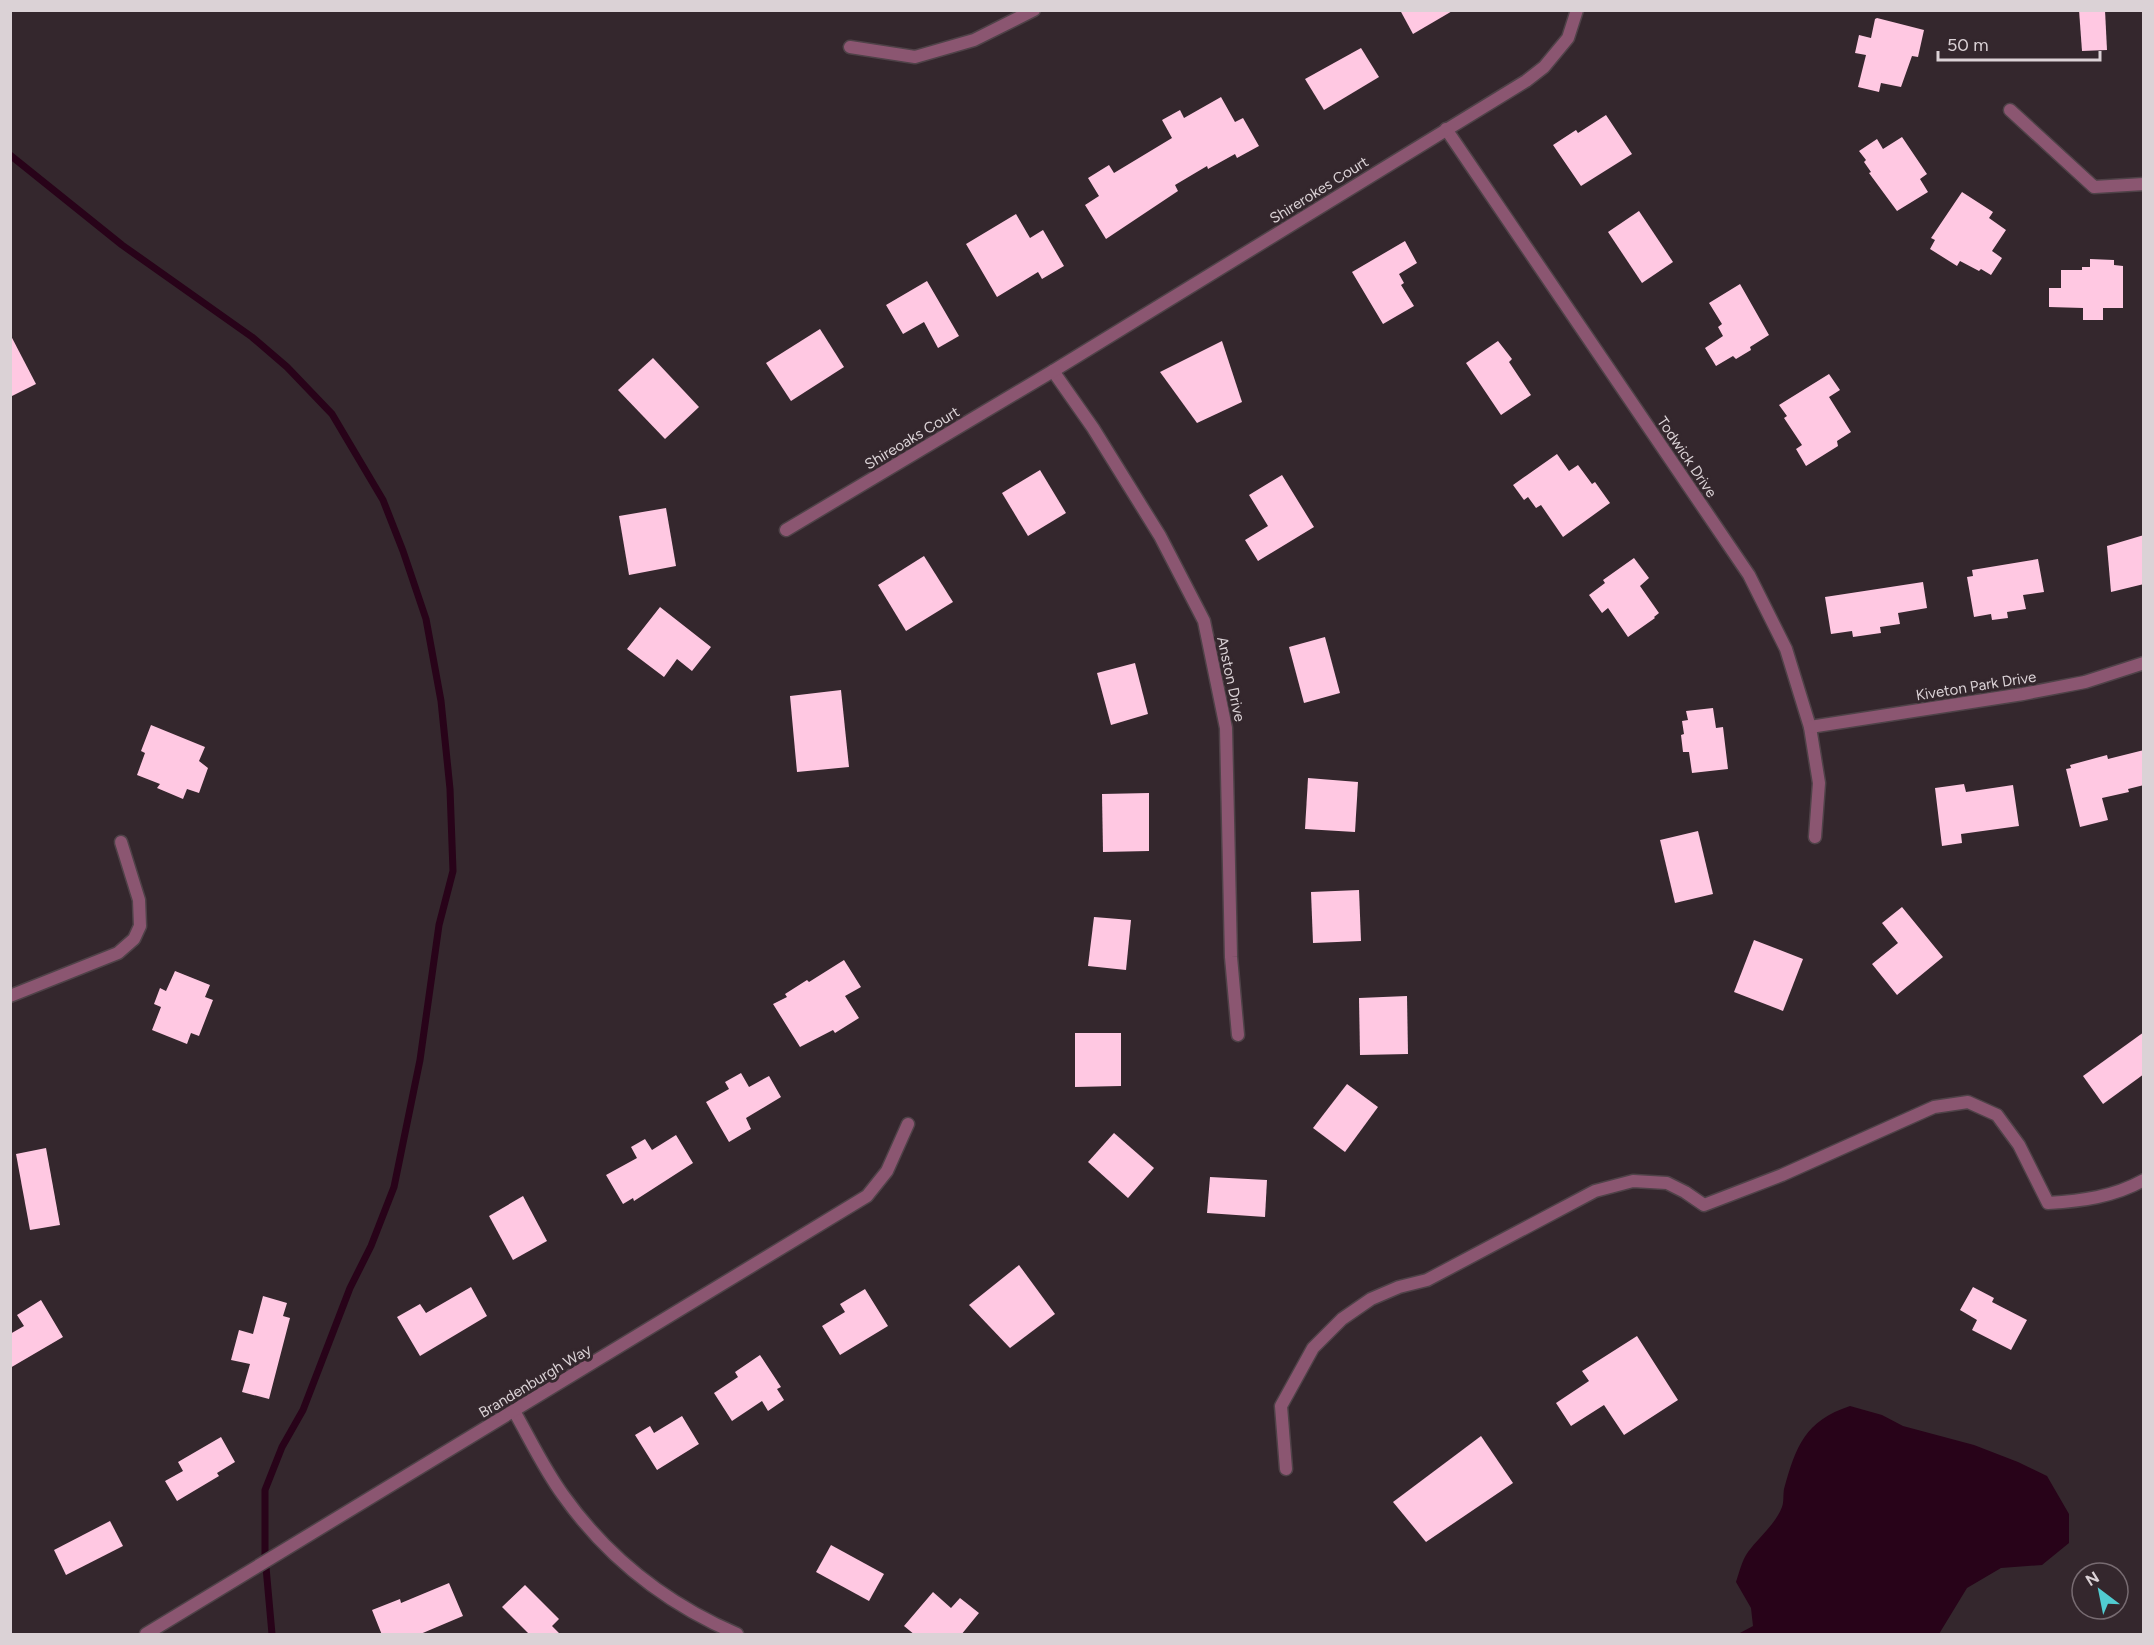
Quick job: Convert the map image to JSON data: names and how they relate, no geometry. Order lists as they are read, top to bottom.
{
  "streets": {
    "street": [
      "Shirerokes Court",
      "Shireoaks Court",
      "Todwick Drive",
      "Anston Drive",
      "Kiveton Park Drive",
      "Brandenburgh Way"
    ]
  },
  "crossings": [
    ["Shirerokes Court", "Shireoaks Court"],
    ["Shirerokes Court", "Todwick Drive"],
    ["Shirerokes Court", "Anston Drive"],
    ["Shireoaks Court", "Anston Drive"],
    ["Todwick Drive", "Kiveton Park Drive"]
  ],
  "scale_bar": "50 m",
  "north": "top left"
}
